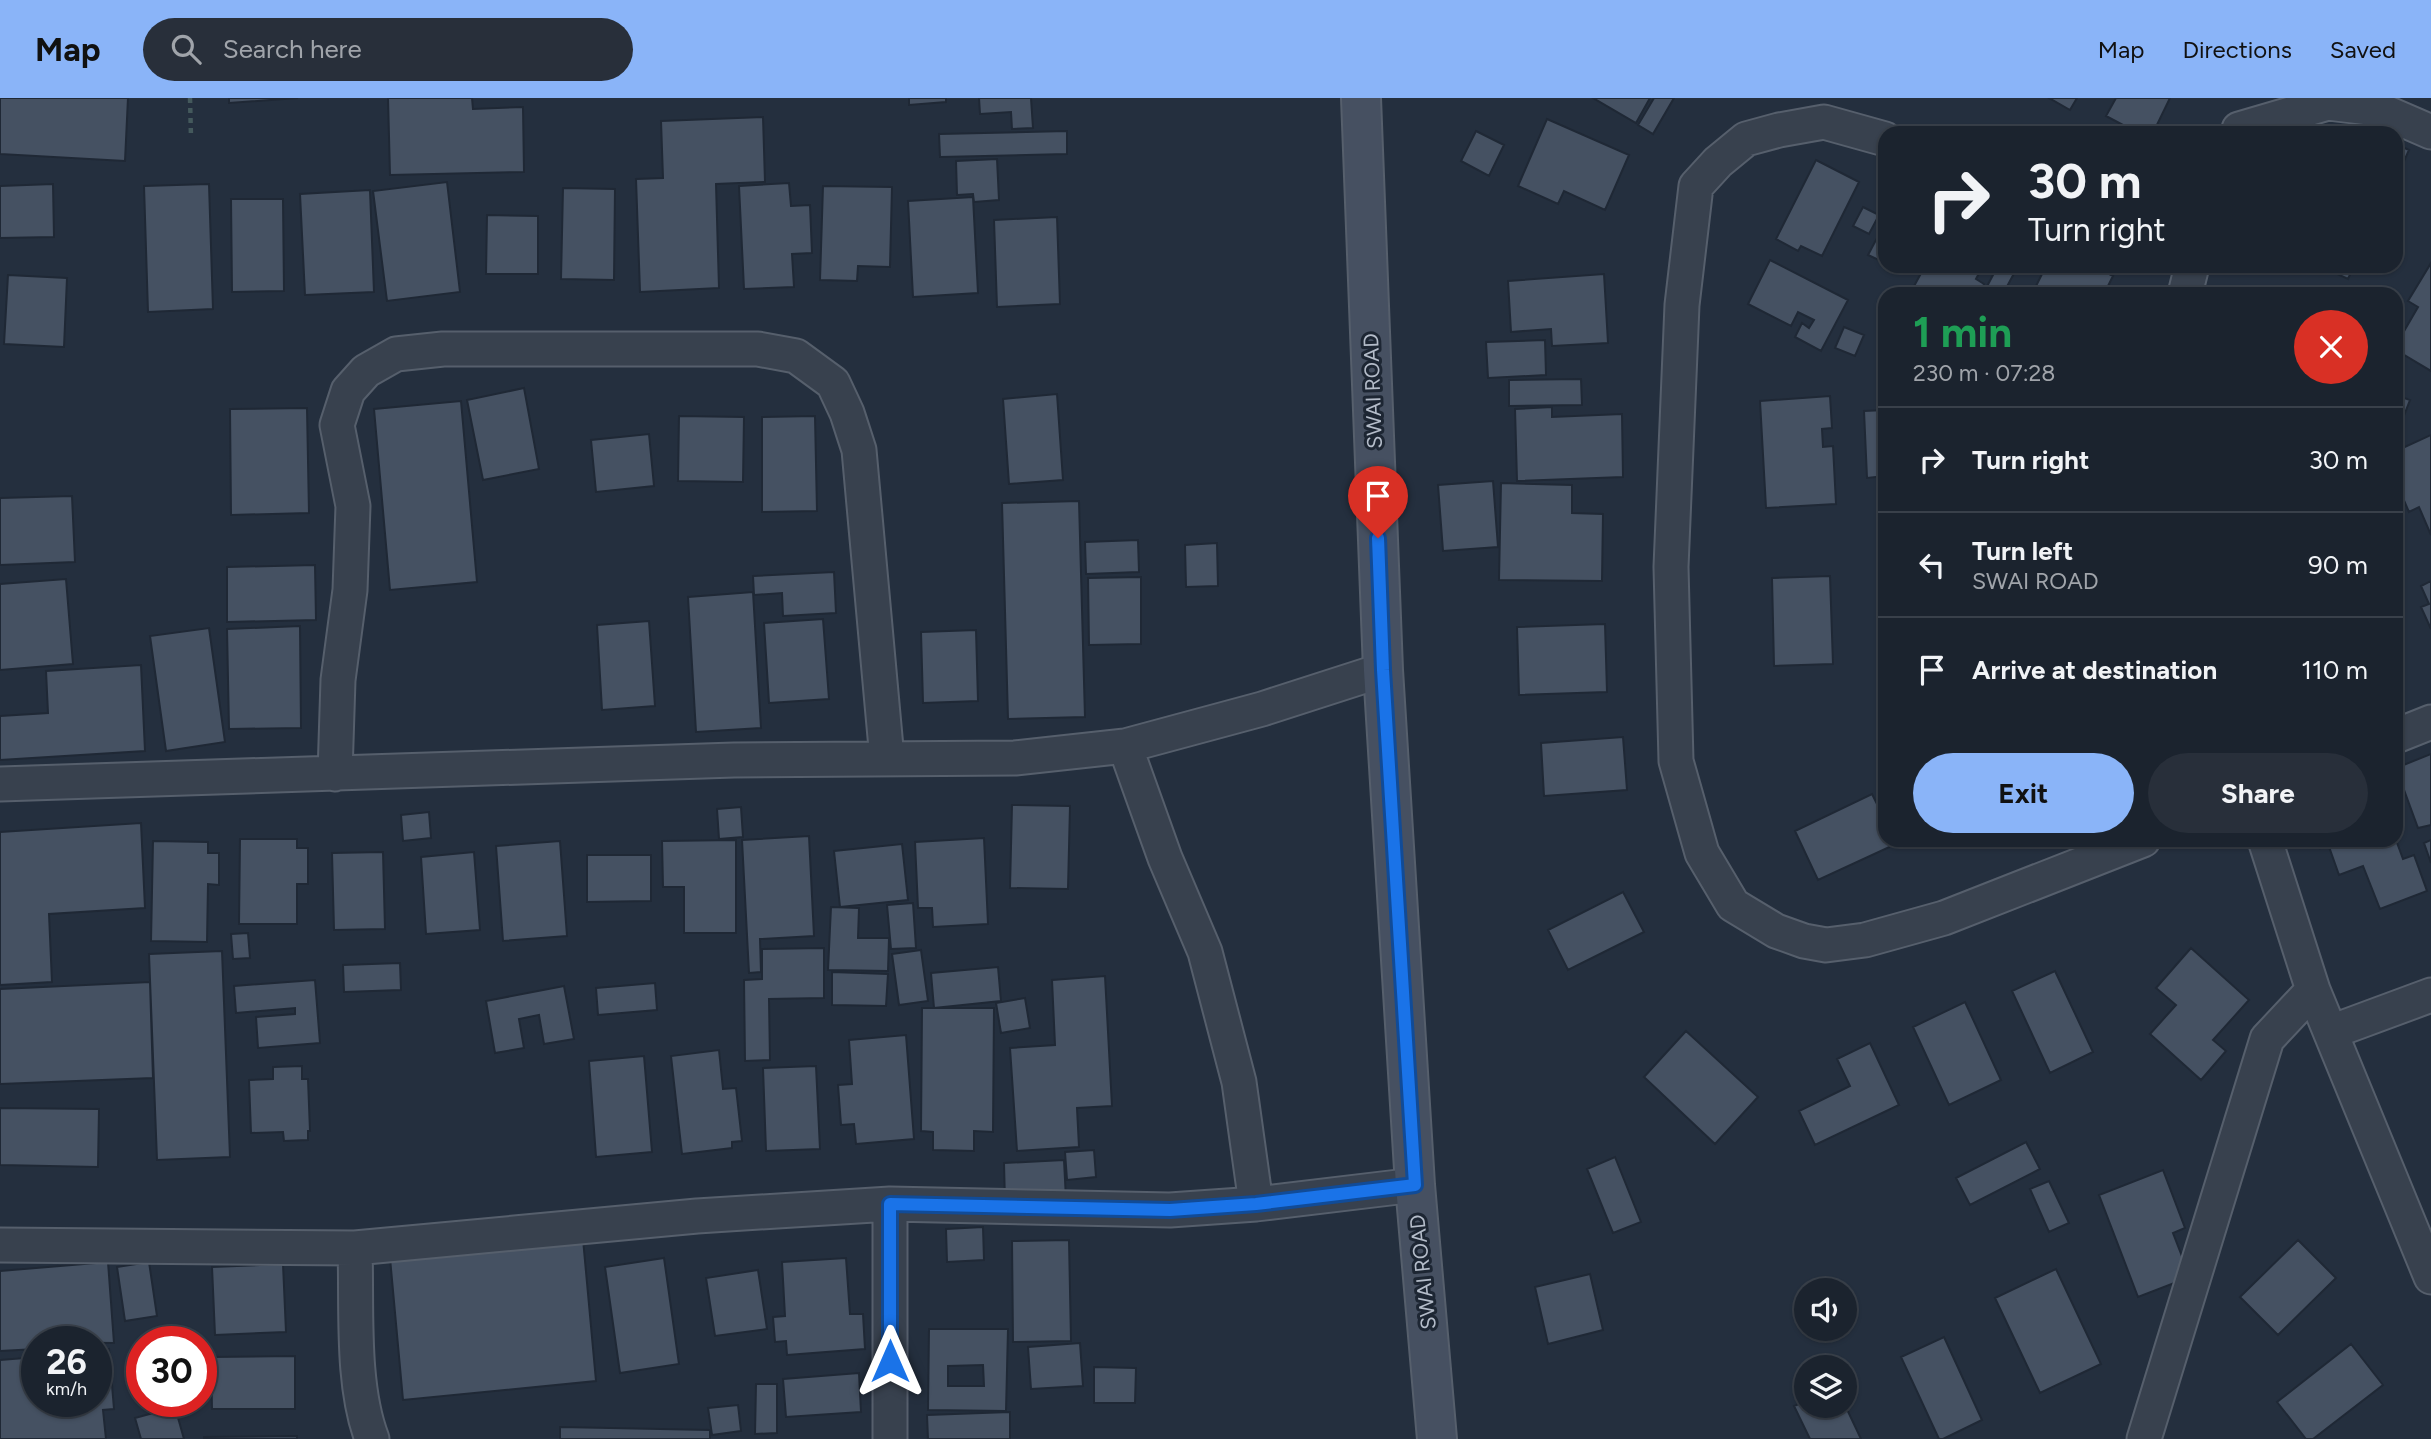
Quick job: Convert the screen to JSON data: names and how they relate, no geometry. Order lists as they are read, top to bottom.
{
  "streets": {
    "street": ["SWAI ROAD"]
  },
  "page": {
    "header": "Map",
    "search": "Search here",
    "nav": ["Map", "Directions", "Saved"],
    "turn": ["30 m", "Turn right"],
    "heading": ["1 min", "230 m · 07:28"],
    "list": [
      {
        "name": "Turn right",
        "value": "30 m"
      },
      {
        "name": "Turn left",
        "note": "SWAI ROAD",
        "value": "90 m"
      },
      {
        "name": "Arrive at destination",
        "value": "110 m"
      }
    ],
    "buttons": ["Exit", "Share"],
    "speed": "26 km/h",
    "limit": "30"
  }
}
